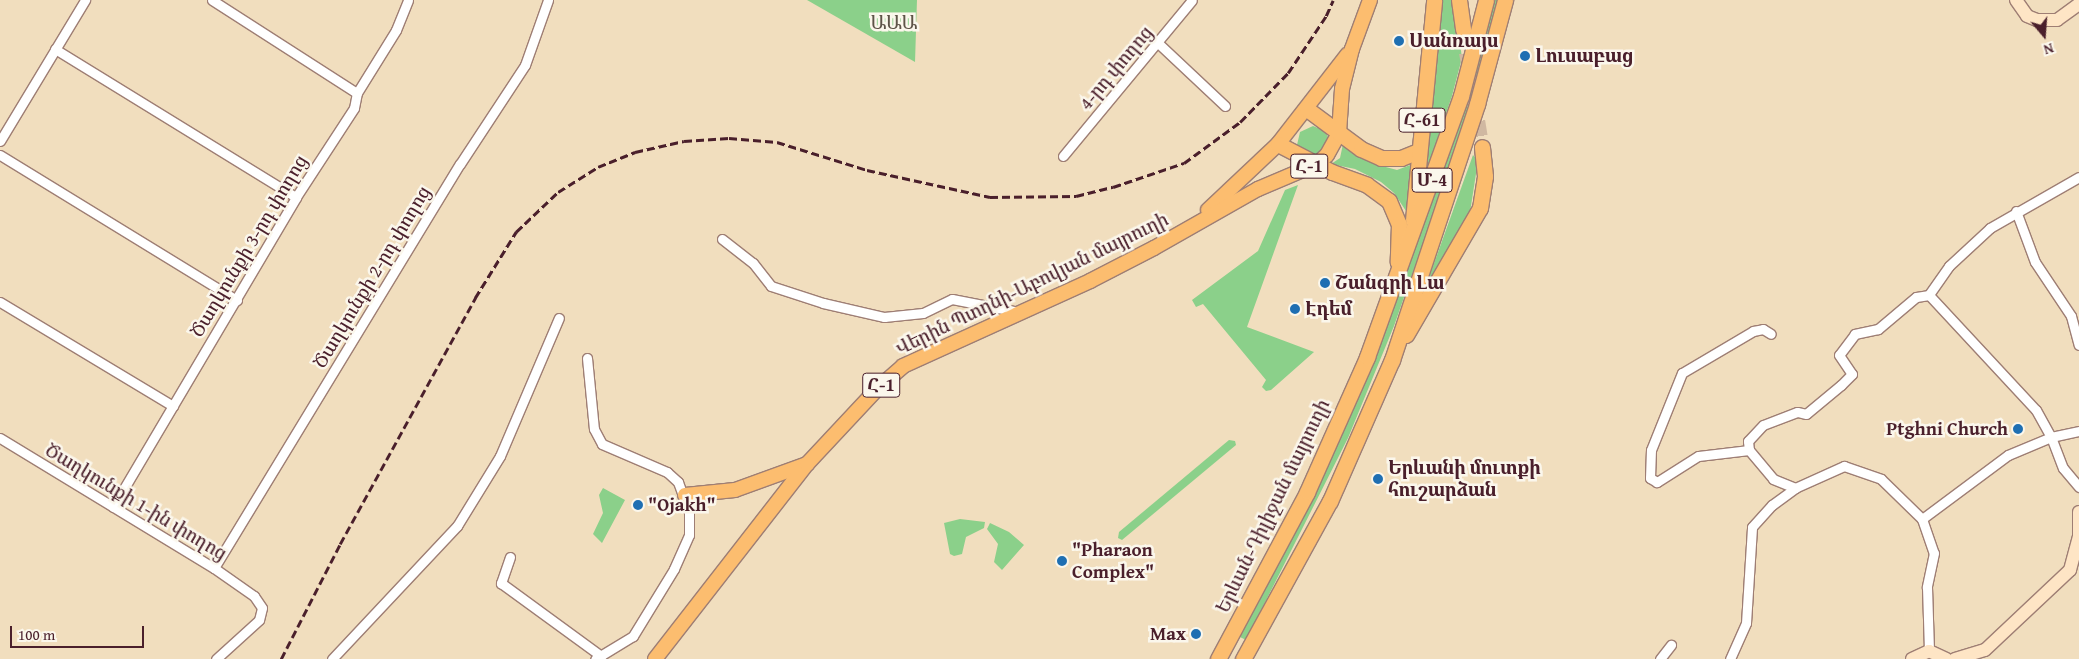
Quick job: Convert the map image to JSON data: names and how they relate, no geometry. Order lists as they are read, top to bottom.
{
  "streets": {
    "highway": ["Հ-61", "Մ-4", "Երևան-Դիլիջան մայրուղի"],
    "main road": ["Հ-1", "Վերին Պտղնի-Աբովյան մայրուղի"],
    "street": [
      "4-րդ փողոց",
      "Ծաղկունքի 3-րդ փողոց",
      "Ծաղկունքի 2-րդ փողոց",
      "Ծաղկունքի 1-ին փողոց"
    ]
  },
  "crossings": [
    ["Հ-61", "Երևան-Դիլիջան մայրուղի"],
    ["Ծաղկունքի 3-րդ փողոց", "Ծաղկունքի 1-ին փողոց"],
    ["Ծաղկունքի 2-րդ փողոց", "Ծաղկունքի 1-ին փողոց"]
  ],
  "parks": ["ԱԱԱ"],
  "places": [
    "Սանռայս",
    "Լուսաբաց",
    "Շանգրի Լա",
    "Էդեմ",
    "Ptghni Church",
    "Երևանի մուտքի հուշարձան",
    "\"Ojakh\"",
    "\"Pharaon Complex\"",
    "Max"
  ],
  "scale_bar": "100 m",
  "north": "bottom"
}
